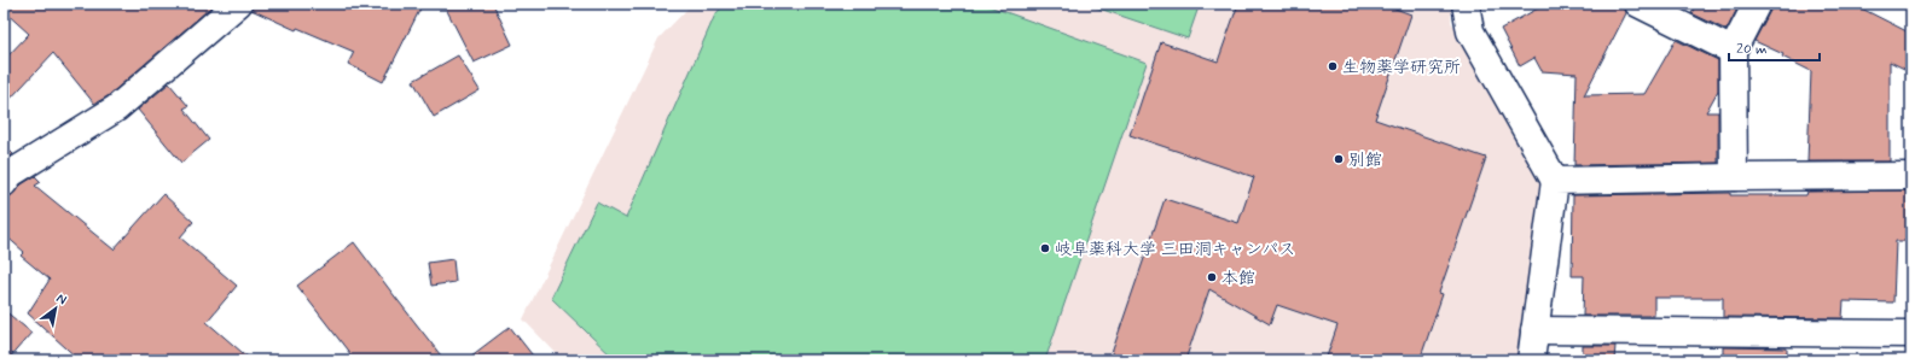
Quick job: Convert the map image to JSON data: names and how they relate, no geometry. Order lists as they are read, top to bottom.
{
  "places": [
    "生物薬学研究所",
    "別館",
    "岐阜薬科大学 三田洞キャンパス",
    "本館"
  ],
  "scale_bar": "20 m",
  "north": "top right"
}
